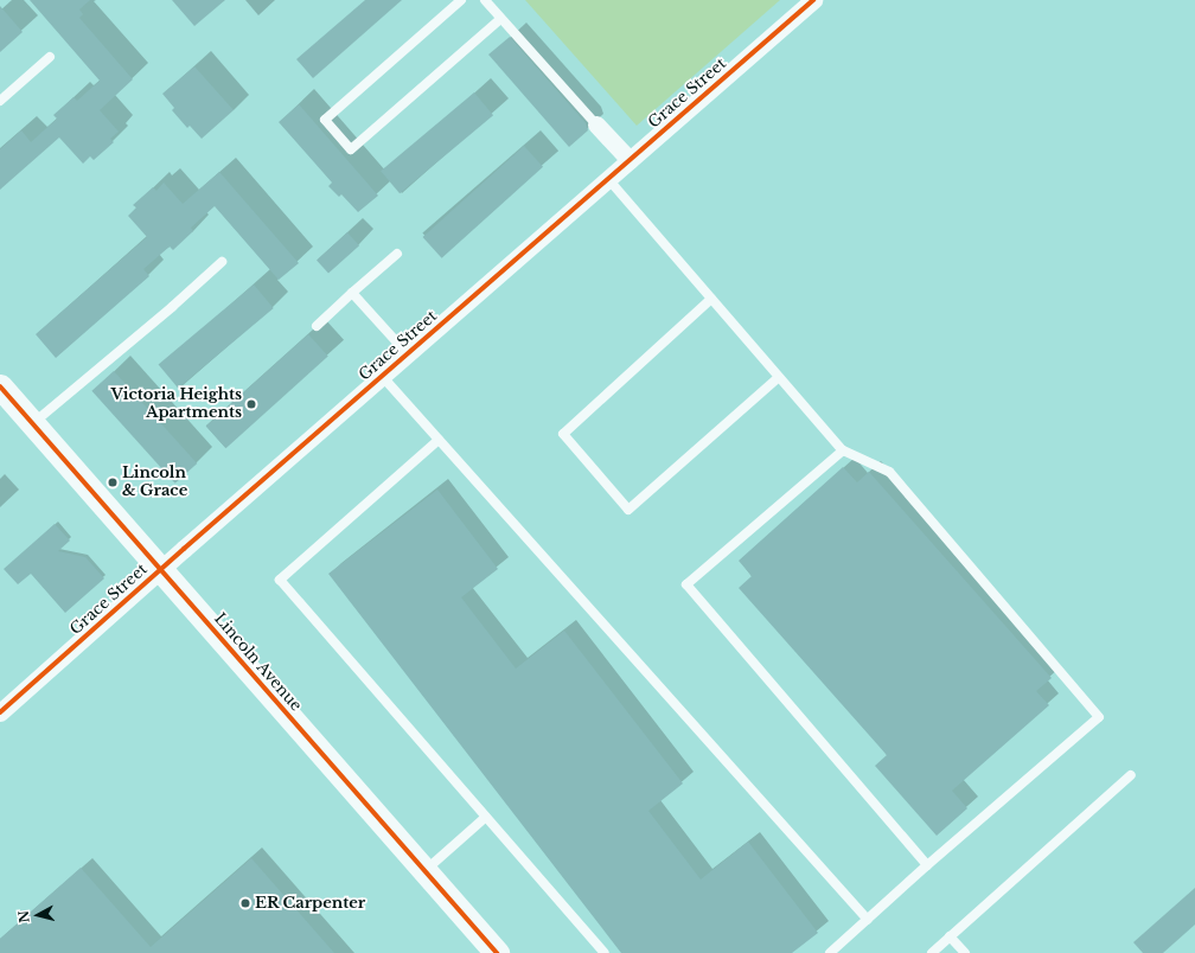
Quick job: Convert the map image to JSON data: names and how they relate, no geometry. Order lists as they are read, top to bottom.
{
  "streets": {
    "street": ["Grace Street", "Lincoln Avenue"]
  },
  "crossings": [
    ["Grace Street", "Lincoln Avenue"]
  ],
  "places": ["Victoria Heights Apartments", "Lincoln & Grace", "ER Carpenter"],
  "north": "left"
}
